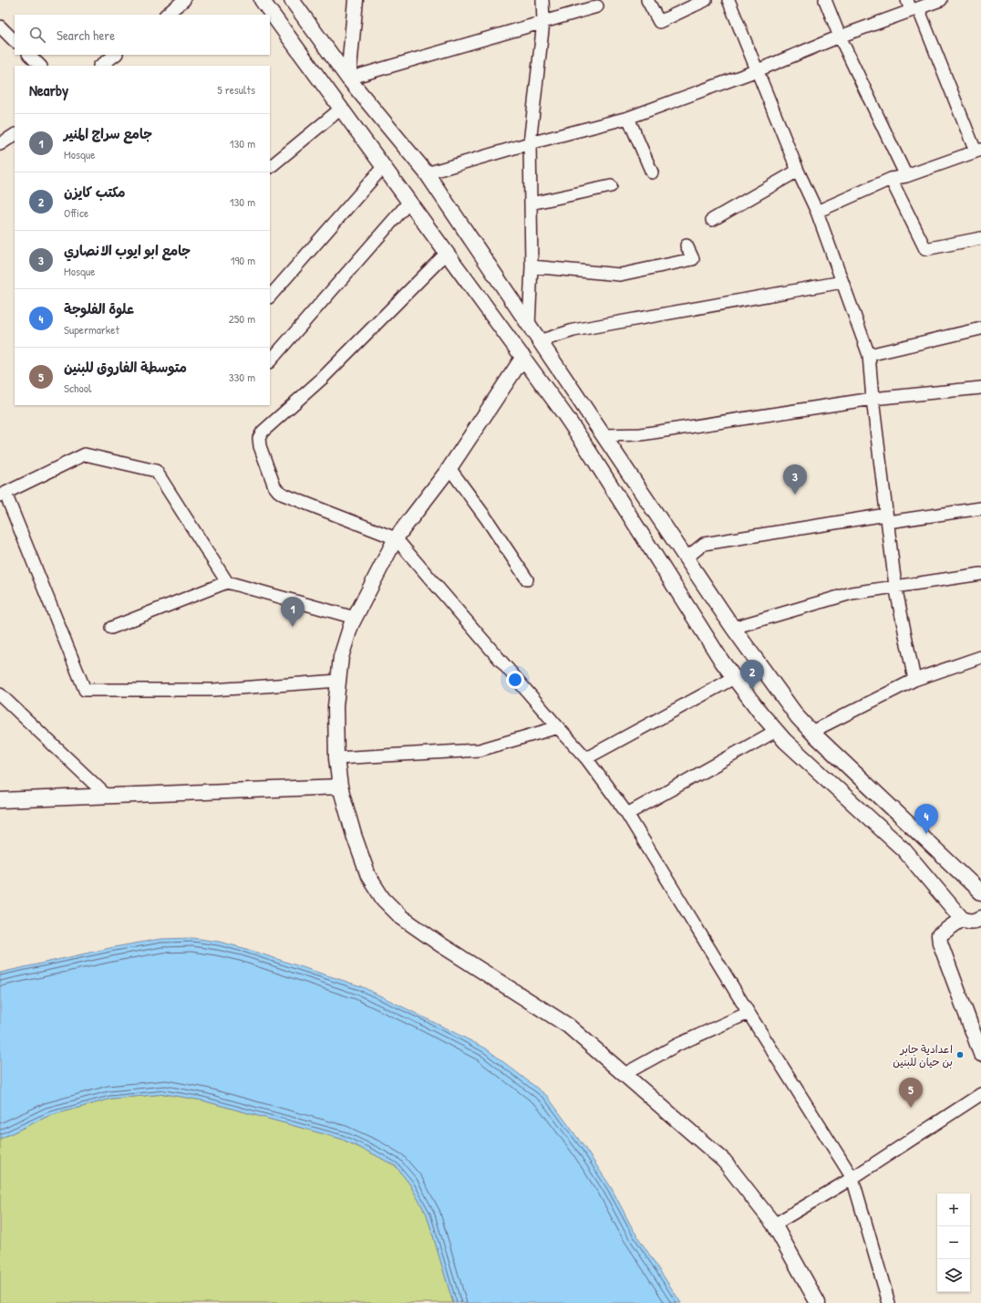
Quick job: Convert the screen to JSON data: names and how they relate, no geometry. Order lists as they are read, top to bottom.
{
  "places": ["اعدادية جابر بن حيان للبنين"],
  "page": {
    "search": "Search here",
    "heading": ["Nearby", "5 results"],
    "list": [
      {
        "mark": "1",
        "name": "جامع سراج المنير",
        "note": "Mosque",
        "value": "130 m"
      },
      {
        "mark": "2",
        "name": "مكتب كايزن",
        "note": "Office",
        "value": "130 m"
      },
      {
        "mark": "3",
        "name": "جامع ابو ايوب الانصاري",
        "note": "Mosque",
        "value": "190 m"
      },
      {
        "mark": "4",
        "name": "علوة الفلوجة",
        "note": "Supermarket",
        "value": "250 m"
      },
      {
        "mark": "5",
        "name": "متوسطة الفاروق للبنين",
        "note": "School",
        "value": "330 m"
      }
    ],
    "pins": [
      "3",
      "1",
      "2",
      "4",
      "5"
    ],
    "map_buttons": ["+", "−"]
  }
}
